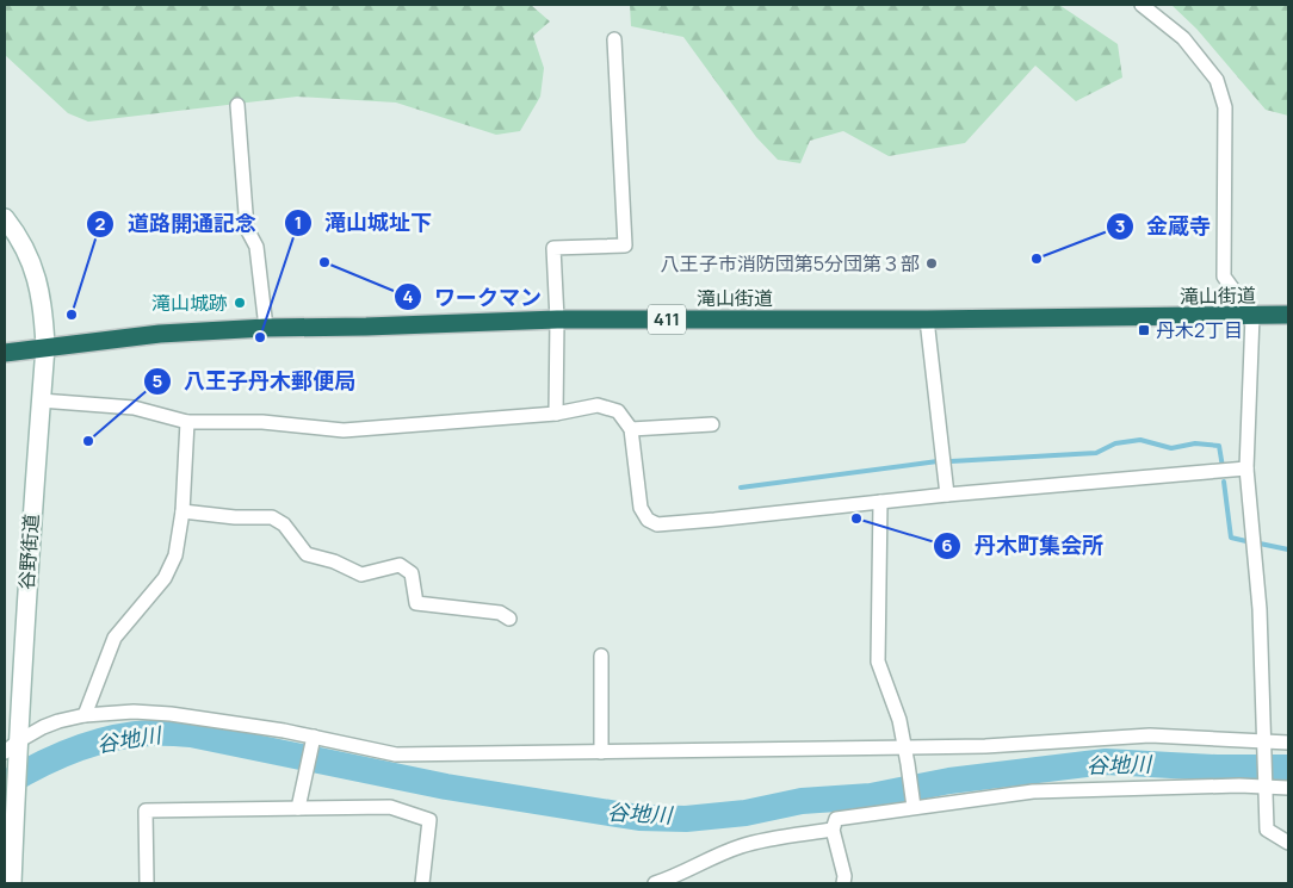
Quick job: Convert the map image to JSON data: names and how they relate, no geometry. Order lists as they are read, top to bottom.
{
  "streets": {
    "highway": ["滝山街道", "411"],
    "main road": ["谷野街道"]
  },
  "crossings": [
    ["滝山街道", "谷野街道"]
  ],
  "water": ["谷地川"],
  "places": {
    "other": [
      "金蔵寺",
      "ワークマン",
      "八王子市消防団第5分団第３部",
      "滝山城跡",
      "道路開通記念",
      "滝山城址下",
      "八王子丹木郵便局",
      "丹木町集会所"
    ],
    "transit": ["丹木2丁目"]
  }
}
